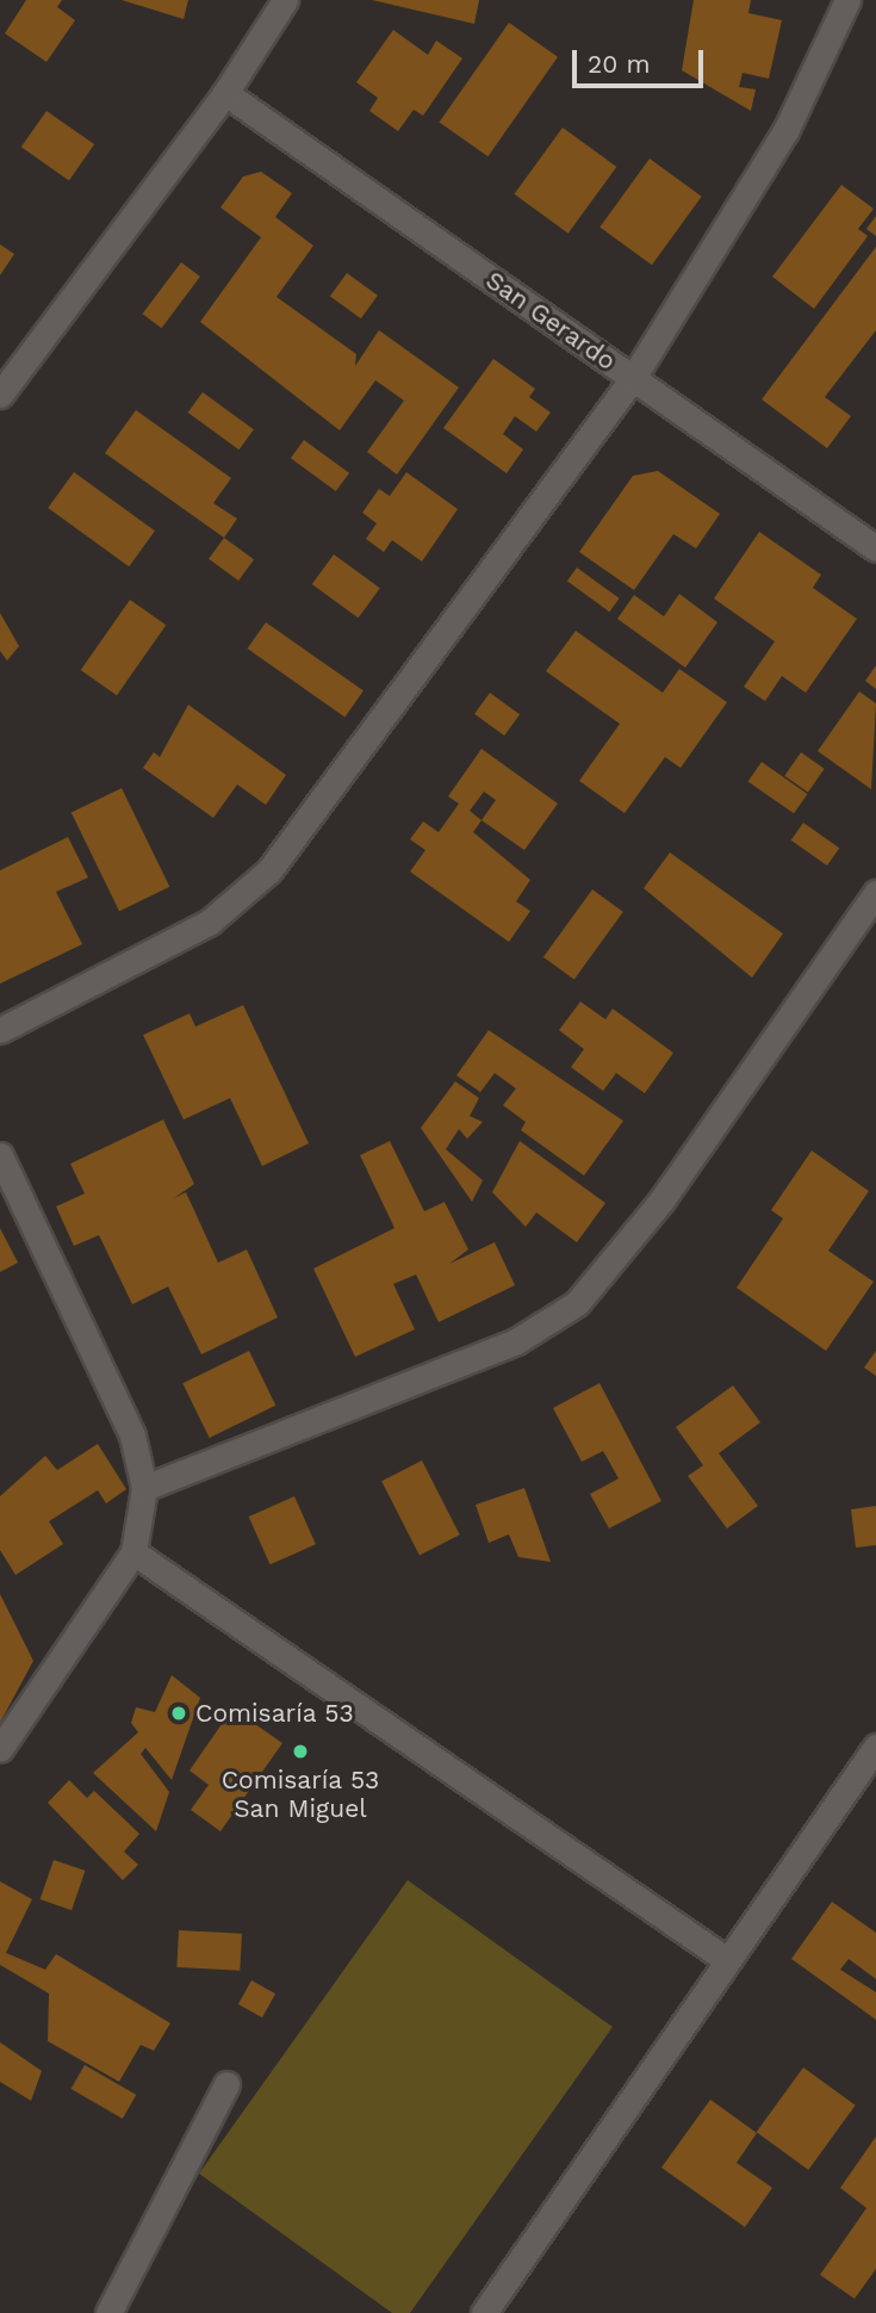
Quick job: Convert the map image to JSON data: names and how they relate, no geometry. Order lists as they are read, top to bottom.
{
  "streets": {
    "street": ["San Gerardo"]
  },
  "places": ["Comisaría 53", "Comisaría 53 San Miguel"],
  "scale_bar": "20 m"
}
